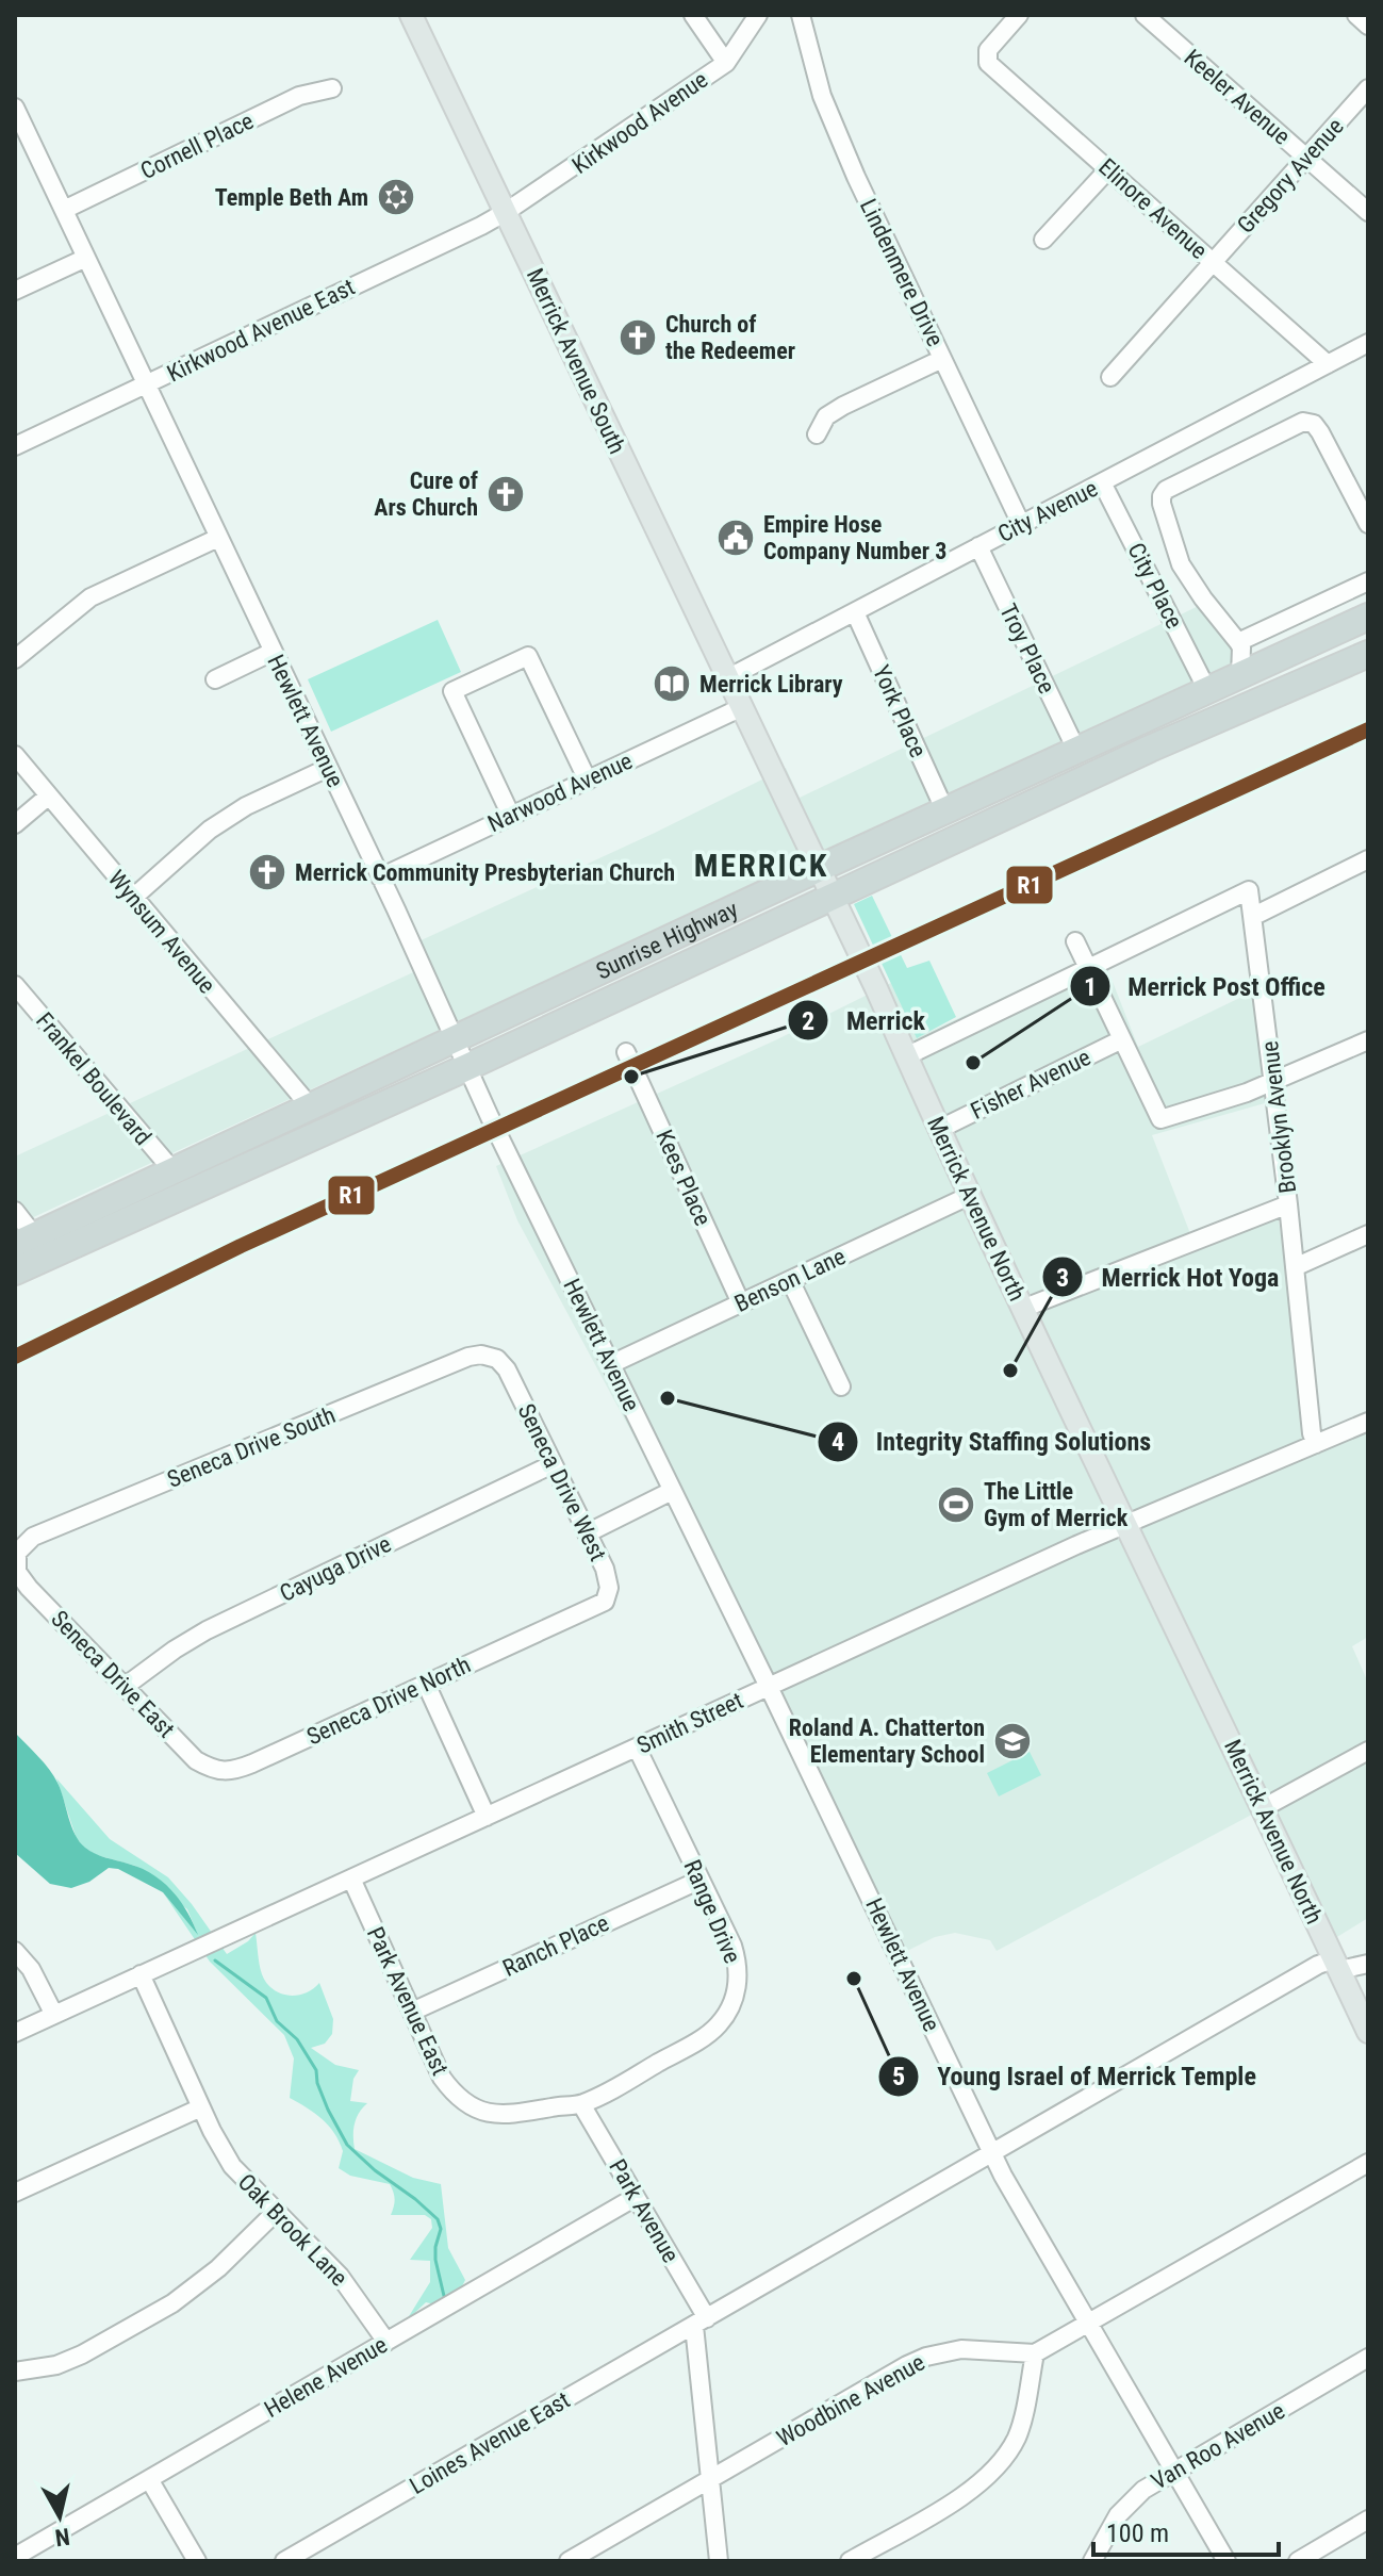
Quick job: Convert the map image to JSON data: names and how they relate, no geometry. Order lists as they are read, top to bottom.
{
  "streets": {
    "highway": ["Sunrise Highway"],
    "main road": ["Merrick Avenue South", "Merrick Avenue North"],
    "street": [
      "Keeler Avenue",
      "Kirkwood Avenue",
      "Cornell Place",
      "Gregory Avenue",
      "Elinore Avenue",
      "Lindenmere Drive",
      "Kirkwood Avenue East",
      "City Avenue",
      "City Place",
      "Troy Place",
      "York Place",
      "Hewlett Avenue",
      "Narwood Avenue",
      "Wynsum Avenue",
      "Frankel Boulevard",
      "Fisher Avenue",
      "Brooklyn Avenue",
      "Kees Place",
      "Benson Lane",
      "Seneca Drive South",
      "Seneca Drive West",
      "Cayuga Drive",
      "Seneca Drive East",
      "Seneca Drive North",
      "Smith Street",
      "Range Drive",
      "Ranch Place",
      "Park Avenue East",
      "Park Avenue",
      "Oak Brook Lane",
      "Helene Avenue",
      "Woodbine Avenue",
      "Loines Avenue East",
      "Van Roo Avenue"
    ]
  },
  "crossings": [
    ["Keeler Avenue", "Gregory Avenue"],
    ["Kirkwood Avenue", "Kirkwood Avenue East"],
    ["Kirkwood Avenue", "Merrick Avenue South"],
    ["Cornell Place", "Hewlett Avenue"],
    ["Gregory Avenue", "Elinore Avenue"],
    ["Elinore Avenue", "City Avenue"],
    ["Lindenmere Drive", "City Avenue"],
    ["Kirkwood Avenue East", "Merrick Avenue South"],
    ["Kirkwood Avenue East", "Hewlett Avenue"],
    ["Merrick Avenue South", "City Avenue"],
    ["Merrick Avenue South", "Narwood Avenue"],
    ["Merrick Avenue South", "Merrick Avenue North"],
    ["City Avenue", "City Place"],
    ["City Avenue", "Troy Place"],
    ["City Avenue", "York Place"],
    ["City Place", "Sunrise Highway"],
    ["Troy Place", "Sunrise Highway"],
    ["York Place", "Sunrise Highway"],
    ["Hewlett Avenue", "Narwood Avenue"],
    ["Hewlett Avenue", "Sunrise Highway"],
    ["Hewlett Avenue", "Benson Lane"],
    ["Hewlett Avenue", "Smith Street"],
    ["Hewlett Avenue", "Loines Avenue East"],
    ["Hewlett Avenue", "Van Roo Avenue"],
    ["Narwood Avenue", "Merrick Avenue North"],
    ["Wynsum Avenue", "Sunrise Highway"],
    ["Sunrise Highway", "Frankel Boulevard"],
    ["Sunrise Highway", "Merrick Avenue North"],
    ["Fisher Avenue", "Merrick Avenue North"],
    ["Brooklyn Avenue", "Smith Street"],
    ["Kees Place", "Benson Lane"],
    ["Merrick Avenue North", "Benson Lane"],
    ["Merrick Avenue North", "Smith Street"],
    ["Merrick Avenue North", "Loines Avenue East"],
    ["Seneca Drive South", "Seneca Drive West"],
    ["Seneca Drive South", "Seneca Drive East"],
    ["Seneca Drive West", "Cayuga Drive"],
    ["Seneca Drive West", "Seneca Drive North"],
    ["Cayuga Drive", "Seneca Drive East"],
    ["Seneca Drive East", "Seneca Drive North"],
    ["Smith Street", "Range Drive"],
    ["Smith Street", "Park Avenue East"],
    ["Smith Street", "Oak Brook Lane"],
    ["Range Drive", "Ranch Place"],
    ["Range Drive", "Park Avenue East"],
    ["Range Drive", "Park Avenue"],
    ["Ranch Place", "Park Avenue East"],
    ["Park Avenue East", "Park Avenue"],
    ["Park Avenue", "Helene Avenue"],
    ["Park Avenue", "Woodbine Avenue"],
    ["Park Avenue", "Loines Avenue East"],
    ["Oak Brook Lane", "Helene Avenue"]
  ],
  "districts": ["MERRICK"],
  "places": {
    "synagogue": ["Temple Beth Am"],
    "church": ["Church of the Redeemer", "Cure of Ars Church", "Merrick Community Presbyterian Church"],
    "public building": ["Empire Hose Company Number 3"],
    "library": ["Merrick Library"],
    "other": [
      "Merrick Post Office",
      "Merrick",
      "Merrick Hot Yoga",
      "Integrity Staffing Solutions",
      "Young Israel of Merrick Temple"
    ],
    "sports": ["The Little Gym of Merrick"],
    "school or university": ["Roland A. Chatterton Elementary School"]
  },
  "lines": ["transit line R1"],
  "scale_bar": "100 m",
  "north": "bottom"
}
